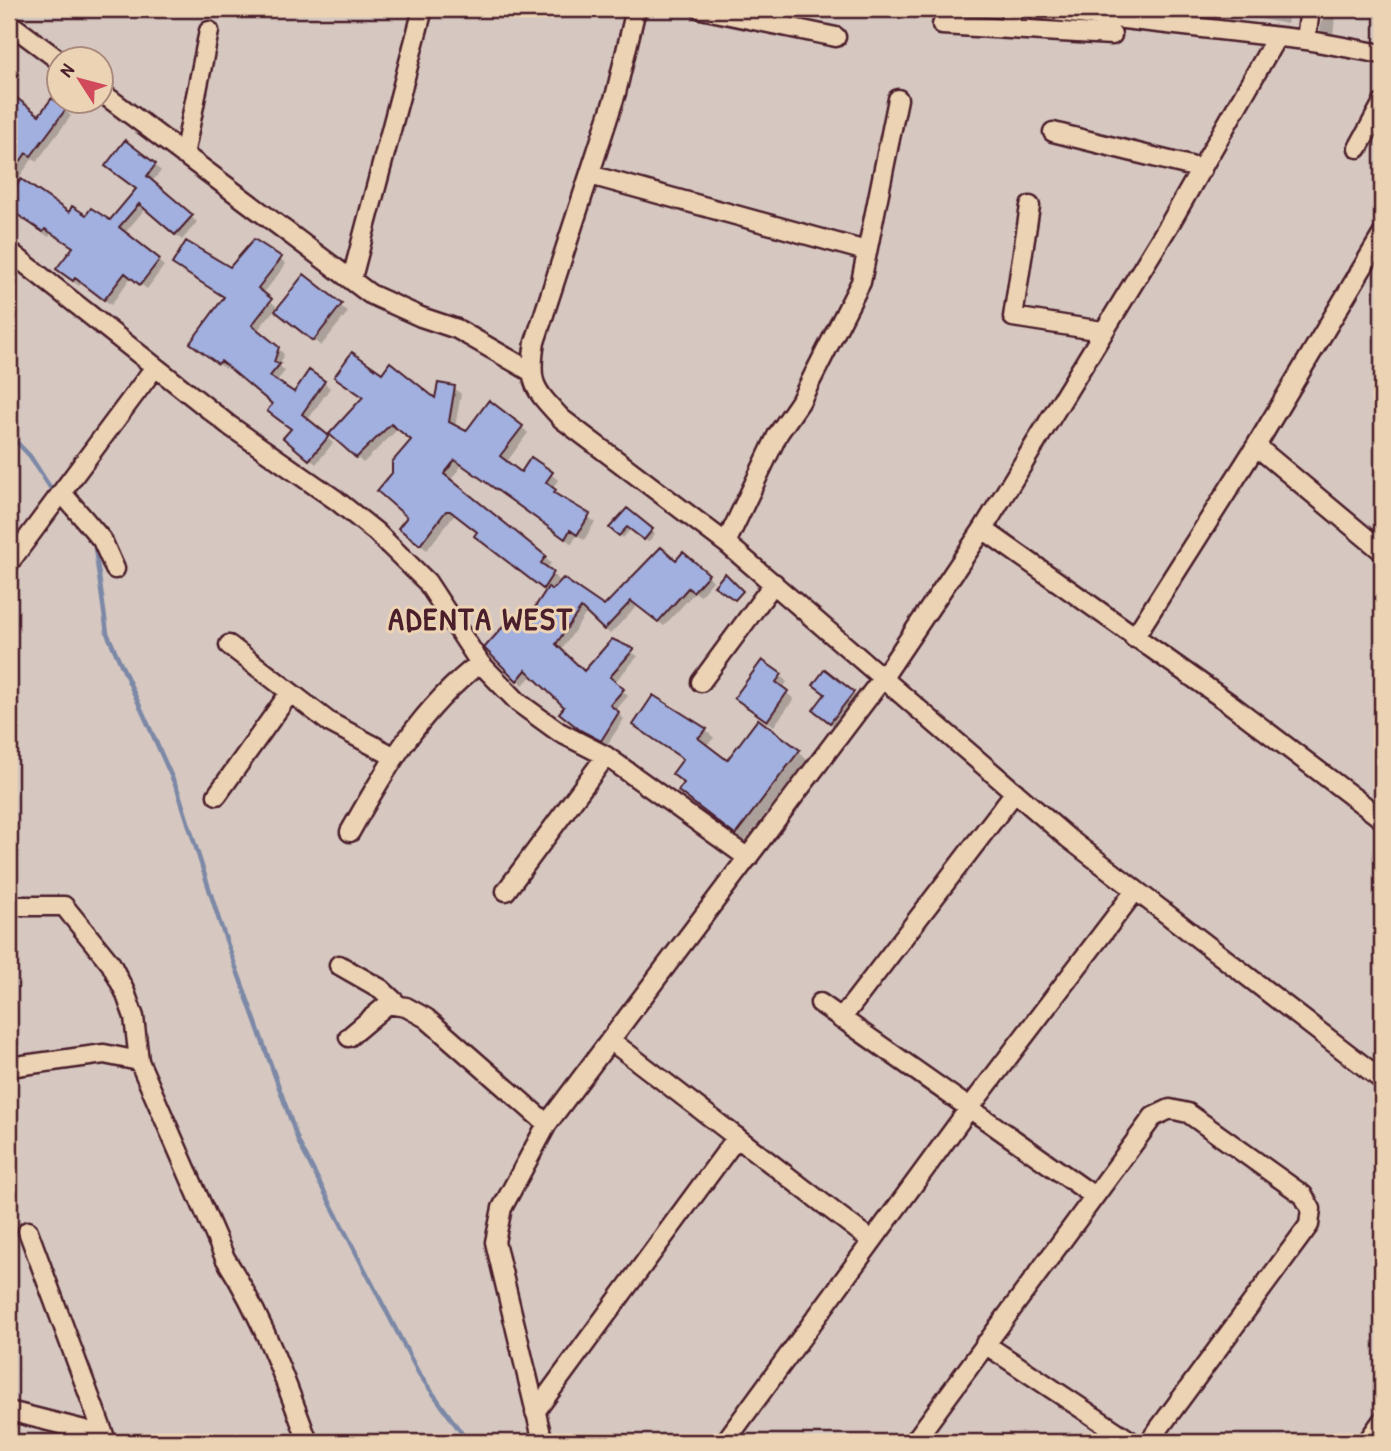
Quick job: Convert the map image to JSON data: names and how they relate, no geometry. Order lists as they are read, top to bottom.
{
  "districts": ["ADENTA WEST"],
  "north": "top left"
}
